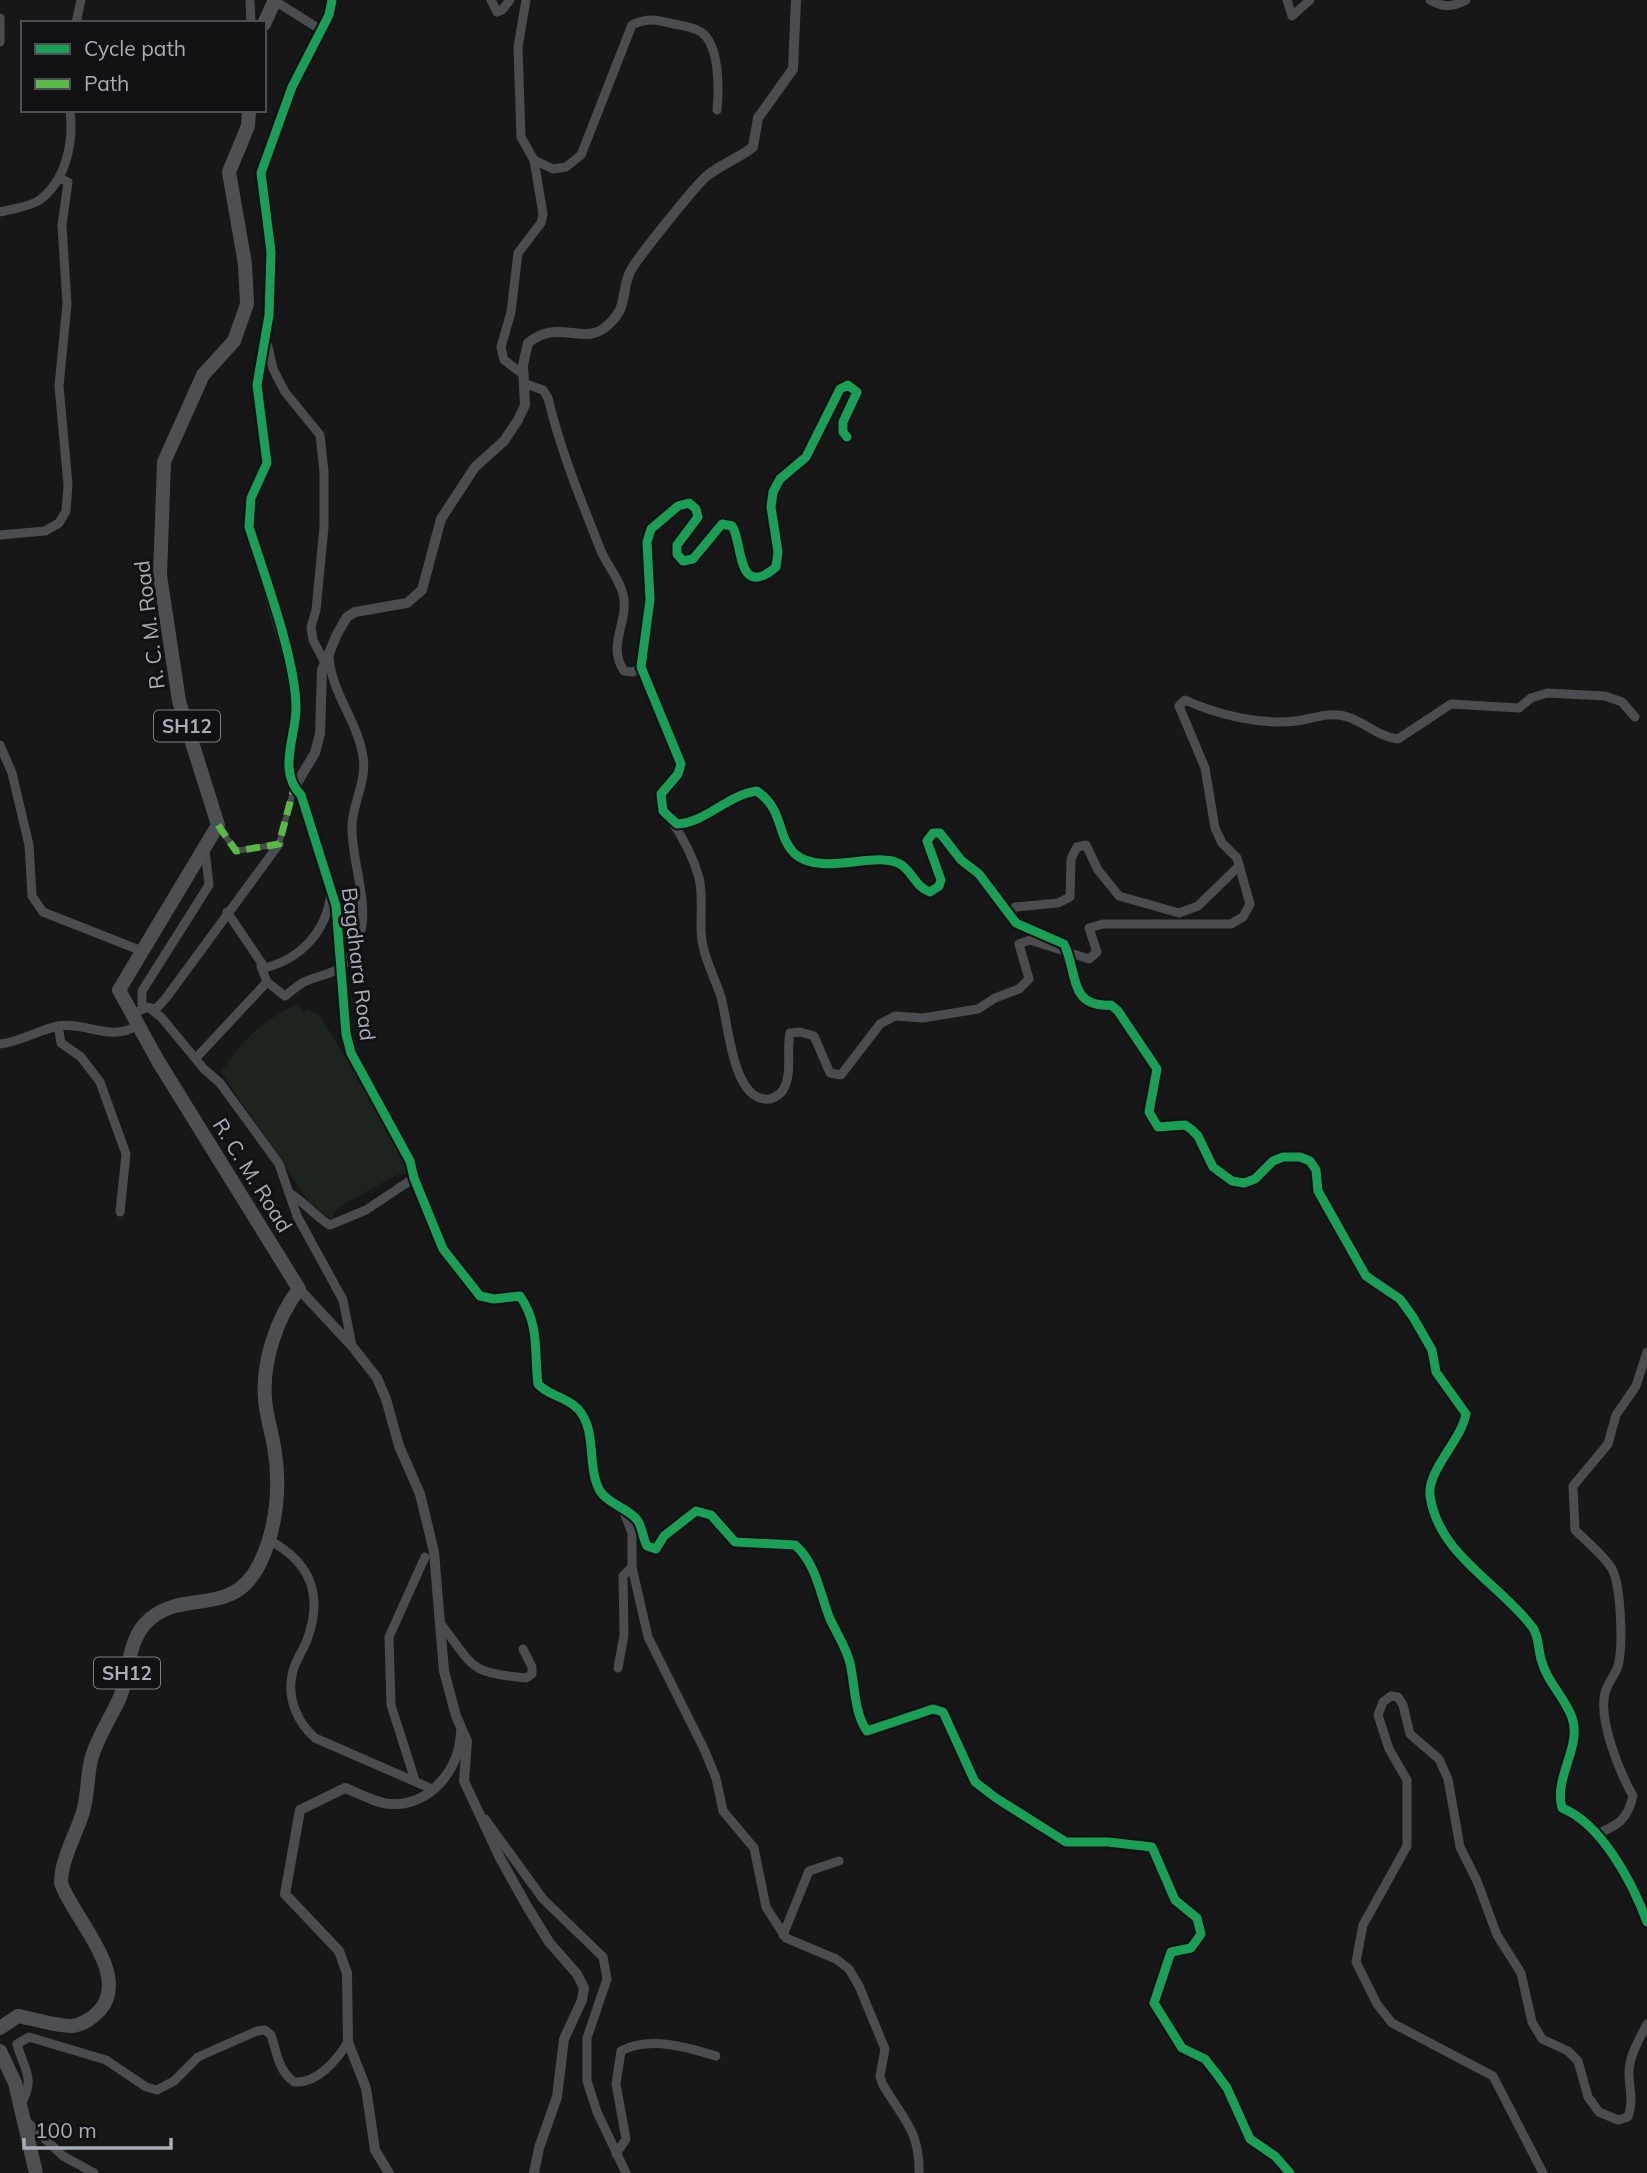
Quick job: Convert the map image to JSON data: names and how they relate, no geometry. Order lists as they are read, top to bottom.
{
  "streets": {
    "main road": ["R. C. M. Road", "SH12"],
    "street": ["Bagdhara Road"]
  },
  "crossings": [
    ["R. C. M. Road", "SH12"]
  ],
  "legend": ["Cycle path", "Path"],
  "scale_bar": "100 m"
}
